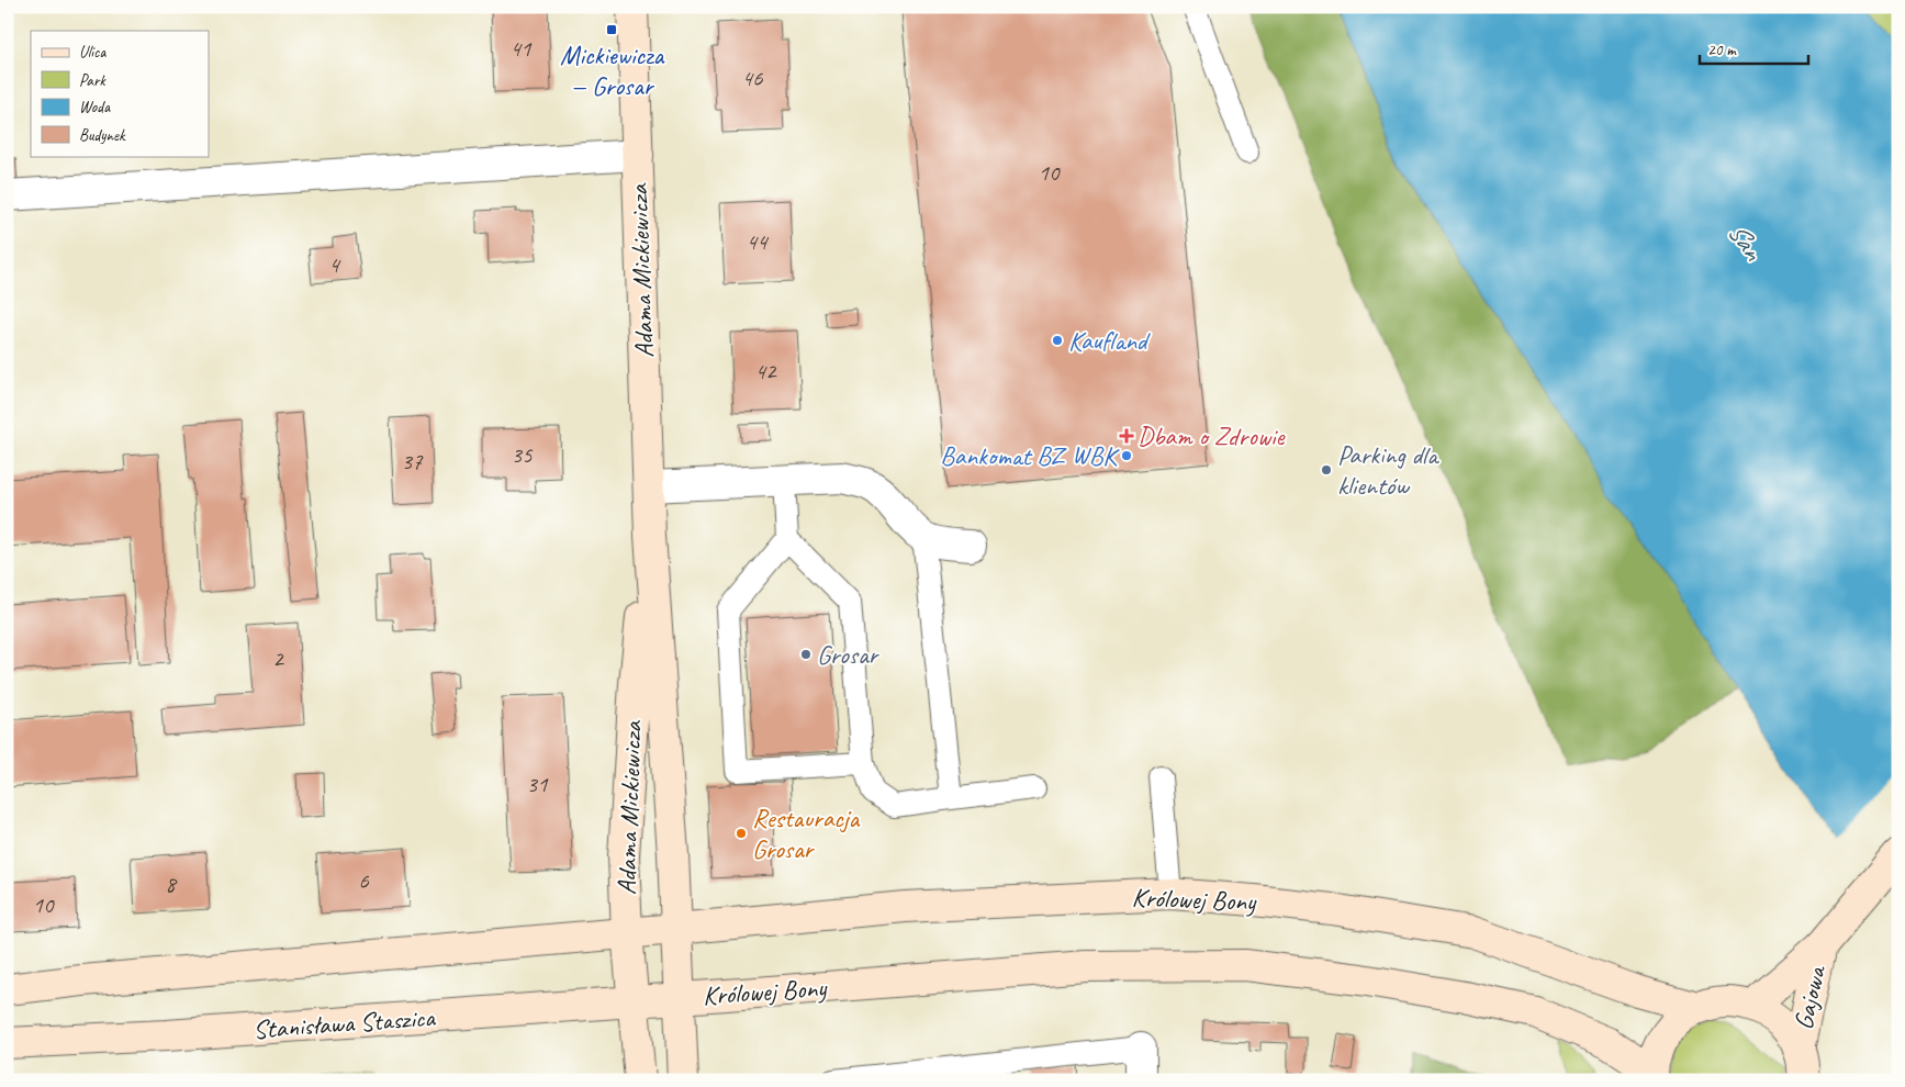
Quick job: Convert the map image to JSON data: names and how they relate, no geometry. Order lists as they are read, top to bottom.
{
  "streets": {
    "main road": [
      "Adama Mickiewicza",
      "Królowej Bony",
      "Gajowa",
      "Stanisława Staszica"
    ]
  },
  "crossings": [
    ["Adama Mickiewicza", "Królowej Bony"],
    ["Adama Mickiewicza", "Stanisława Staszica"],
    ["Królowej Bony", "Stanisława Staszica"]
  ],
  "water": ["San"],
  "places": {
    "transit": ["Mickiewicza — Grosar"],
    "other": [
      "Kaufland",
      "Bankomat BZ WBK",
      "Parking dla klientów",
      "Grosar",
      "Restauracja Grosar"
    ],
    "health": ["Dbam o Zdrowie"]
  },
  "house_numbers": [
    "41",
    "46",
    "10",
    "44",
    "4",
    "42",
    "35",
    "37",
    "2",
    "31",
    "6",
    "8",
    "10"
  ],
  "legend": [
    "Ulica",
    "Park",
    "Woda",
    "Budynek"
  ],
  "scale_bar": "20 m"
}
